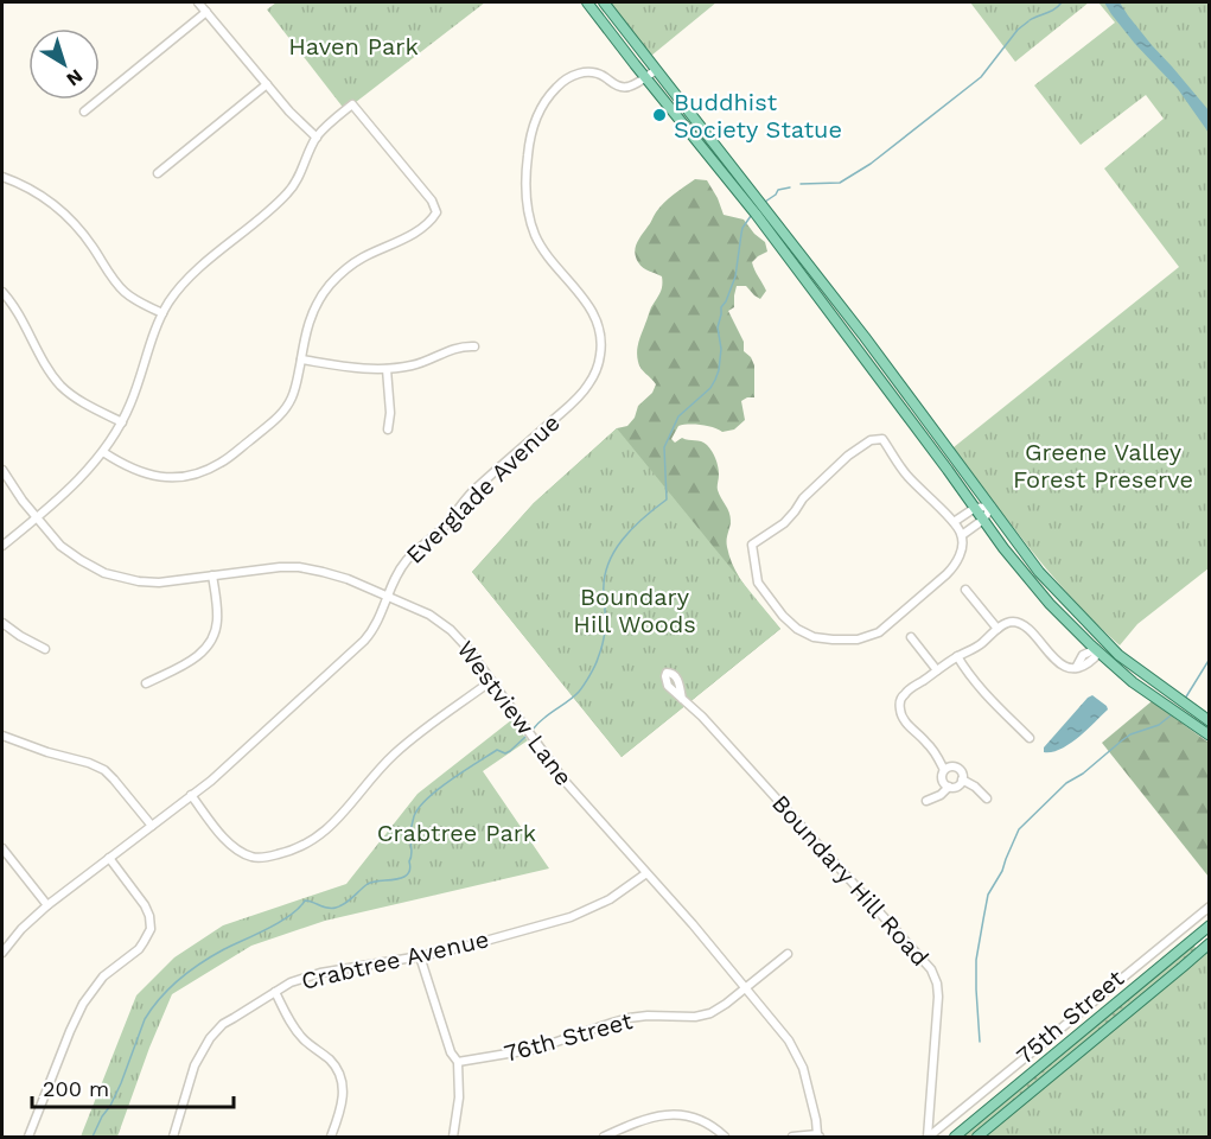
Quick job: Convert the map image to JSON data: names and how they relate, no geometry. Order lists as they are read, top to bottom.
{
  "streets": {
    "main road": ["75th Street"],
    "street": [
      "Everglade Avenue",
      "Westview Lane",
      "Boundary Hill Road",
      "Crabtree Avenue",
      "76th Street"
    ]
  },
  "crossings": [
    ["Everglade Avenue", "Westview Lane"],
    ["Westview Lane", "Crabtree Avenue"],
    ["Westview Lane", "76th Street"]
  ],
  "parks": [
    "Haven Park",
    "Greene Valley Forest Preserve",
    "Boundary Hill Woods",
    "Crabtree Park"
  ],
  "places": ["Buddhist Society Statue"],
  "scale_bar": "200 m",
  "north": "bottom right"
}
